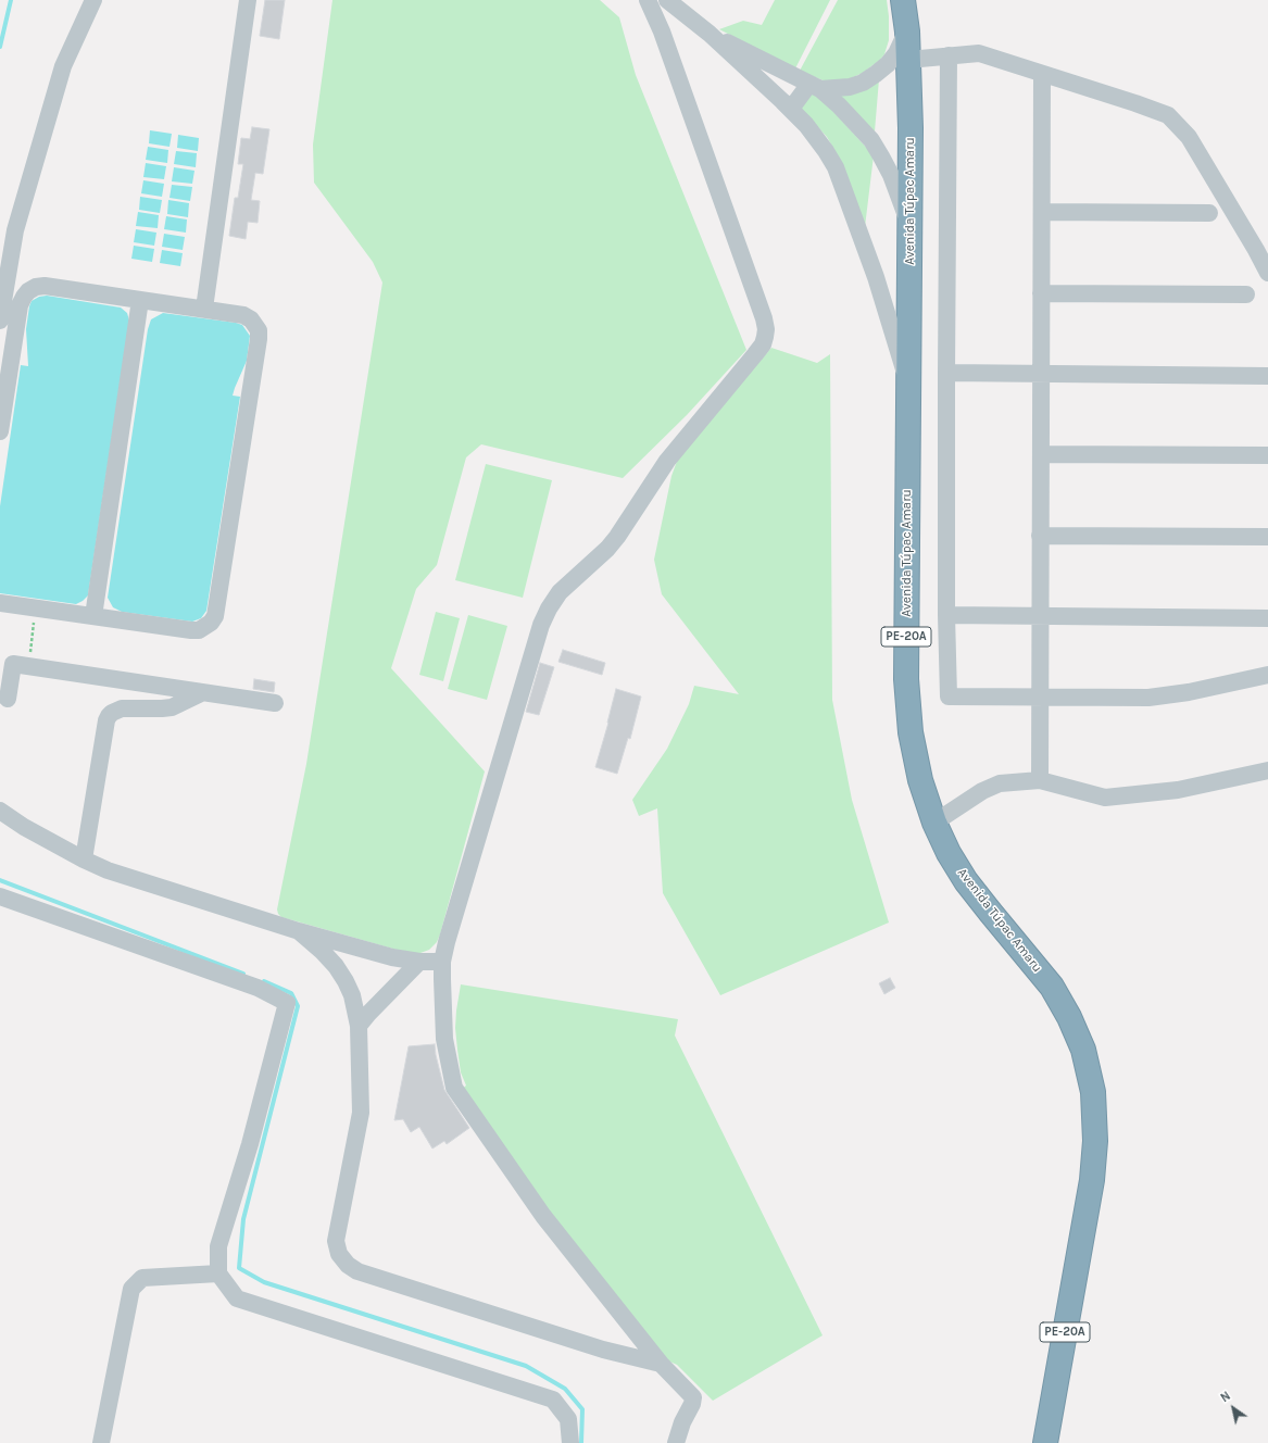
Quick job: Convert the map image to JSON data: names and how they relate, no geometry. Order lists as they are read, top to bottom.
{
  "streets": {
    "highway": ["Avenida Túpac Amaru", "PE-20A"]
  },
  "north": "top left"
}
